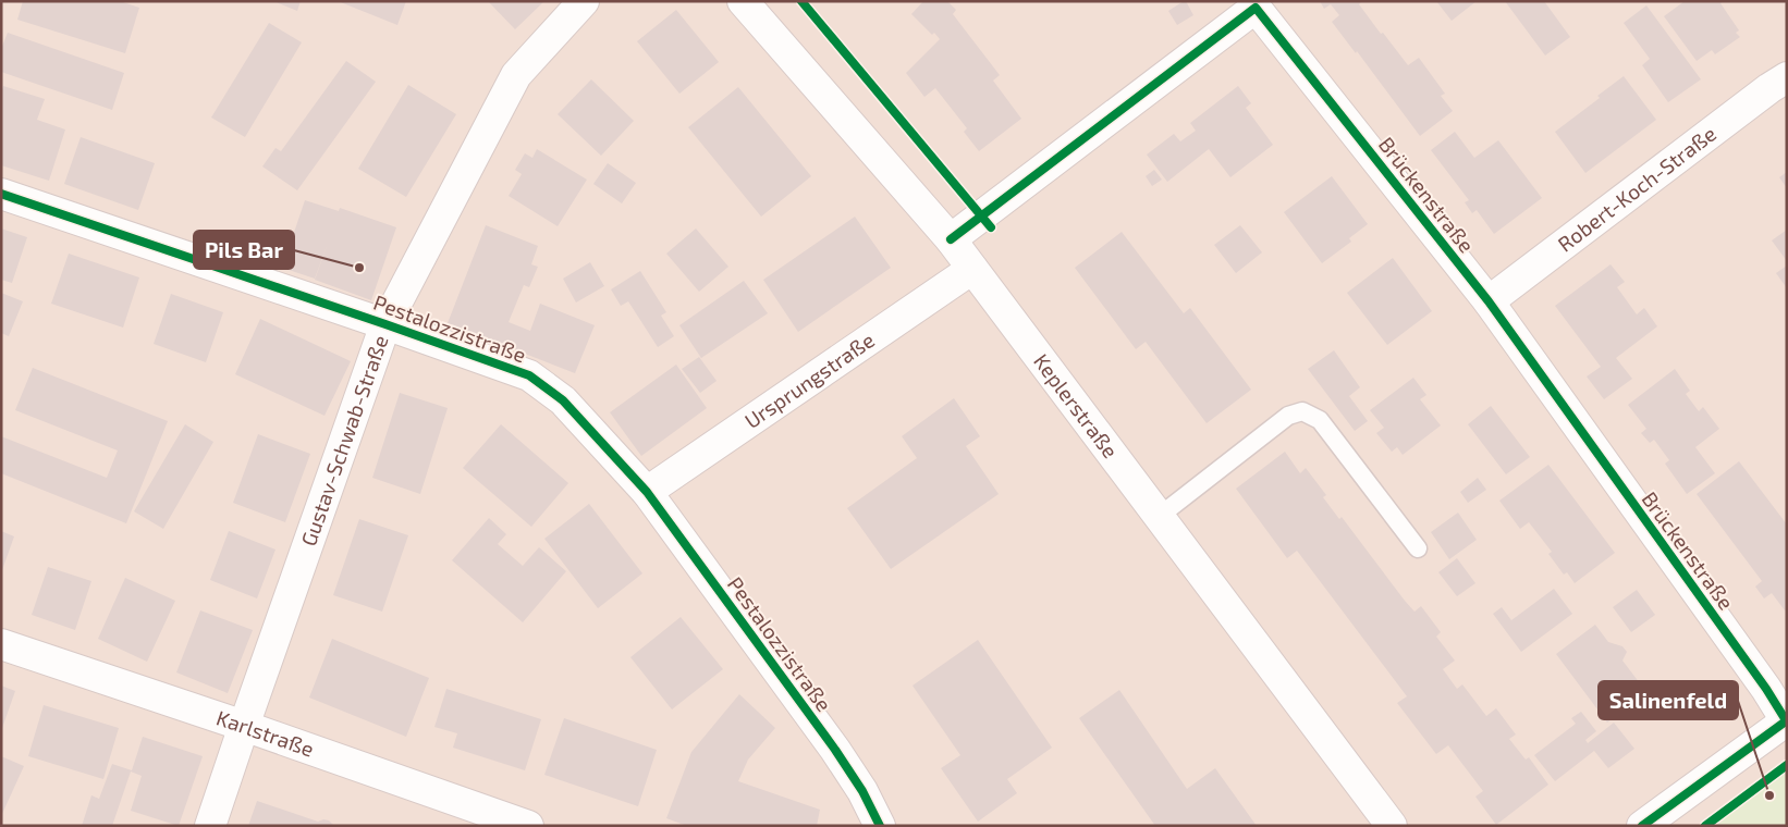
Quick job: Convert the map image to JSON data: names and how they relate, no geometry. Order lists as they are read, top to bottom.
{
  "streets": {
    "street": [
      "Robert-Koch-Straße",
      "Brückenstraße",
      "Pestalozzistraße",
      "Ursprungstraße",
      "Keplerstraße",
      "Gustav-Schwab-Straße",
      "Karlstraße"
    ]
  },
  "crossings": [
    ["Robert-Koch-Straße", "Brückenstraße"],
    ["Brückenstraße", "Keplerstraße"],
    ["Pestalozzistraße", "Ursprungstraße"],
    ["Pestalozzistraße", "Gustav-Schwab-Straße"],
    ["Ursprungstraße", "Keplerstraße"],
    ["Gustav-Schwab-Straße", "Karlstraße"]
  ],
  "places": ["Pils Bar", "Salinenfeld"]
}
